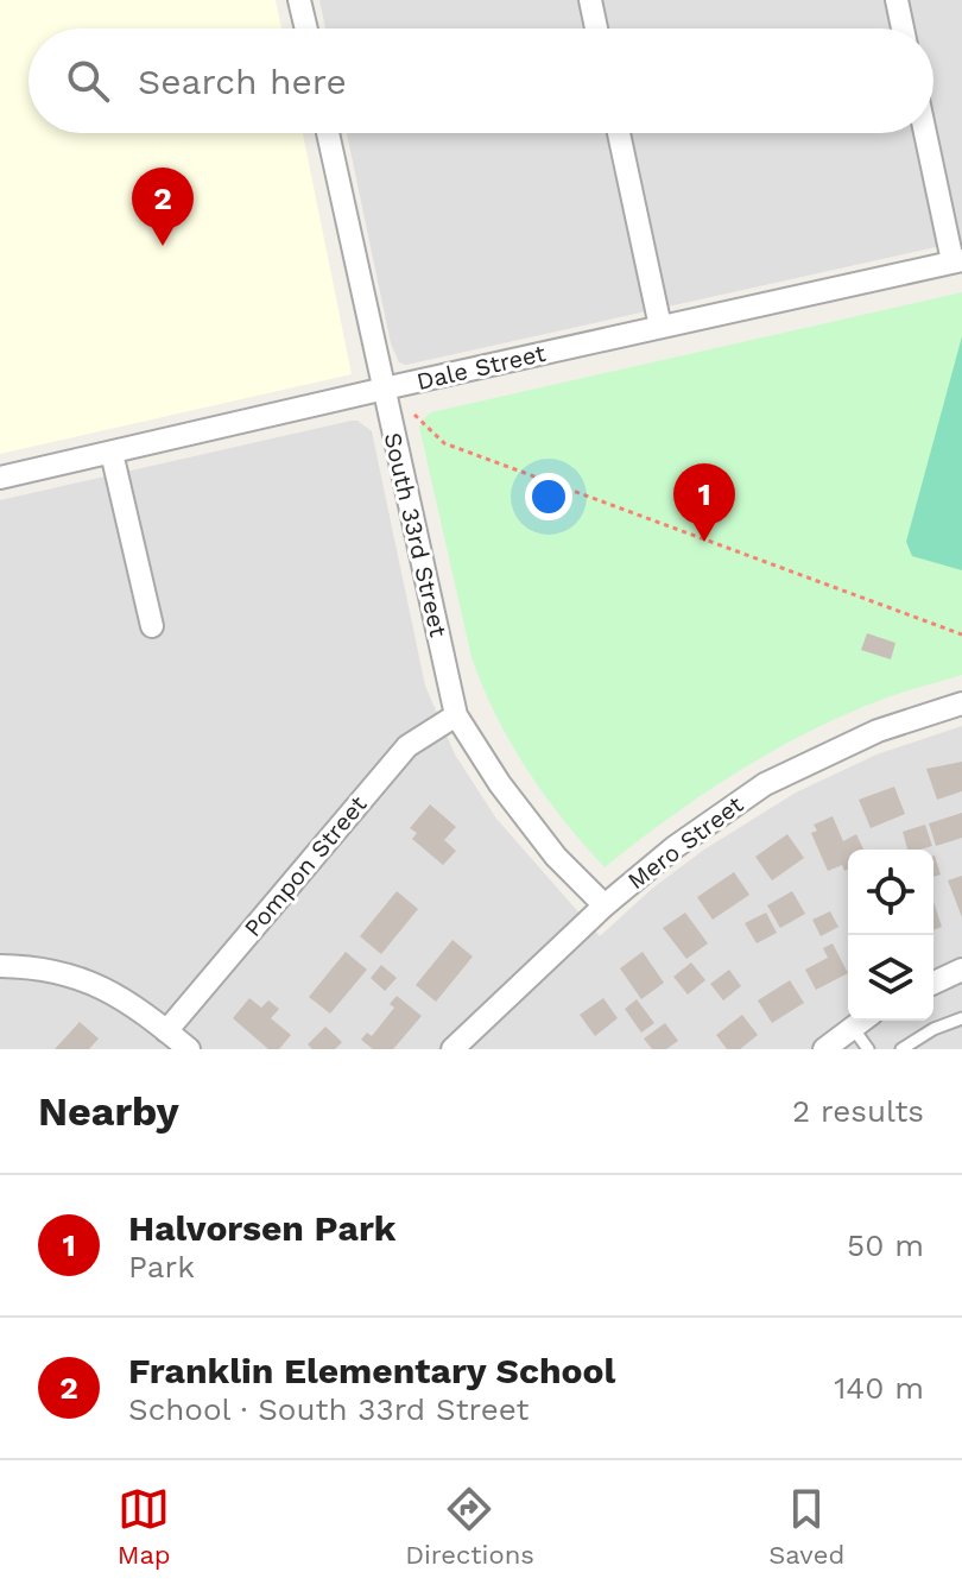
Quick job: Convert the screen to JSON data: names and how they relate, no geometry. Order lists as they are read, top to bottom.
{
  "streets": {
    "street": [
      "Dale Street",
      "South 33rd Street",
      "Mero Street",
      "Pompon Street"
    ]
  },
  "crossings": [
    ["Dale Street", "South 33rd Street"],
    ["South 33rd Street", "Mero Street"],
    ["South 33rd Street", "Pompon Street"]
  ],
  "page": {
    "search": "Search here",
    "pins": ["2", "1"],
    "heading": ["Nearby", "2 results"],
    "list": [
      {
        "mark": "1",
        "name": "Halvorsen Park",
        "note": "Park",
        "value": "50 m"
      },
      {
        "mark": "2",
        "name": "Franklin Elementary School",
        "note": "School · South 33rd Street",
        "value": "140 m"
      }
    ],
    "nav": ["Map", "Directions", "Saved"]
  }
}
